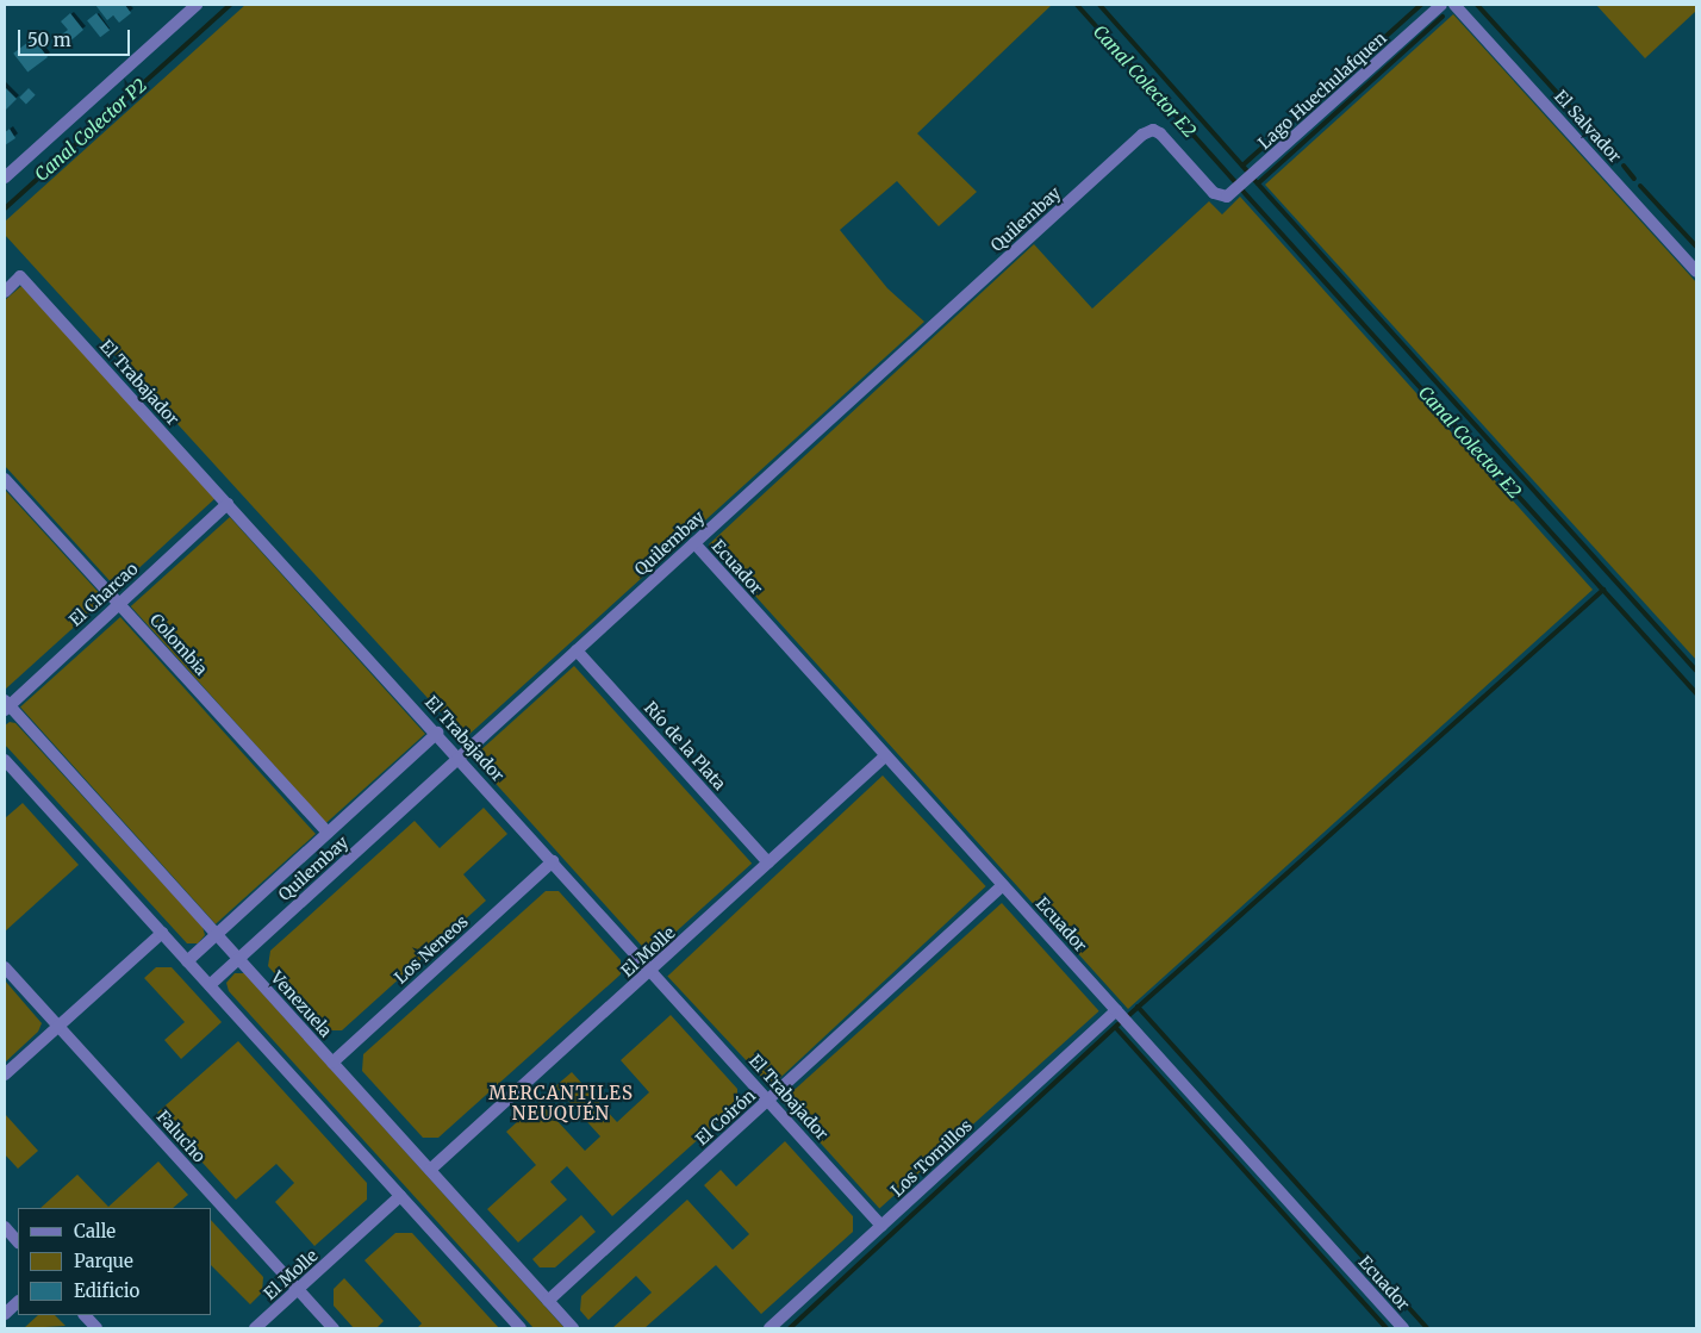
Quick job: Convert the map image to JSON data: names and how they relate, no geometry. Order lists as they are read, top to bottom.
{
  "streets": {
    "street": [
      "Lago Huechulafquen",
      "El Salvador",
      "Quilembay",
      "El Trabajador",
      "Ecuador",
      "El Charcao",
      "Colombia",
      "Río de la Plata",
      "Los Neneos",
      "El Molle",
      "Venezuela",
      "El Coirón",
      "Falucho",
      "Los Tomillos"
    ]
  },
  "crossings": [
    ["Lago Huechulafquen", "Quilembay"],
    ["Quilembay", "El Trabajador"],
    ["Quilembay", "Ecuador"],
    ["Quilembay", "Colombia"],
    ["Quilembay", "Río de la Plata"],
    ["Quilembay", "Venezuela"],
    ["El Trabajador", "El Charcao"],
    ["El Trabajador", "Los Neneos"],
    ["El Trabajador", "El Molle"],
    ["El Trabajador", "El Coirón"],
    ["El Trabajador", "Los Tomillos"],
    ["Ecuador", "El Molle"],
    ["Ecuador", "El Coirón"],
    ["Ecuador", "Los Tomillos"],
    ["El Charcao", "Colombia"],
    ["El Charcao", "Venezuela"],
    ["Río de la Plata", "El Molle"],
    ["Los Neneos", "Venezuela"],
    ["El Molle", "Venezuela"],
    ["El Molle", "Falucho"],
    ["Venezuela", "El Coirón"]
  ],
  "districts": ["MERCANTILES NEUQUÉN"],
  "water": ["Canal Colector E2", "Canal Colector P2"],
  "legend": ["Calle", "Parque", "Edificio"],
  "scale_bar": "50 m"
}
